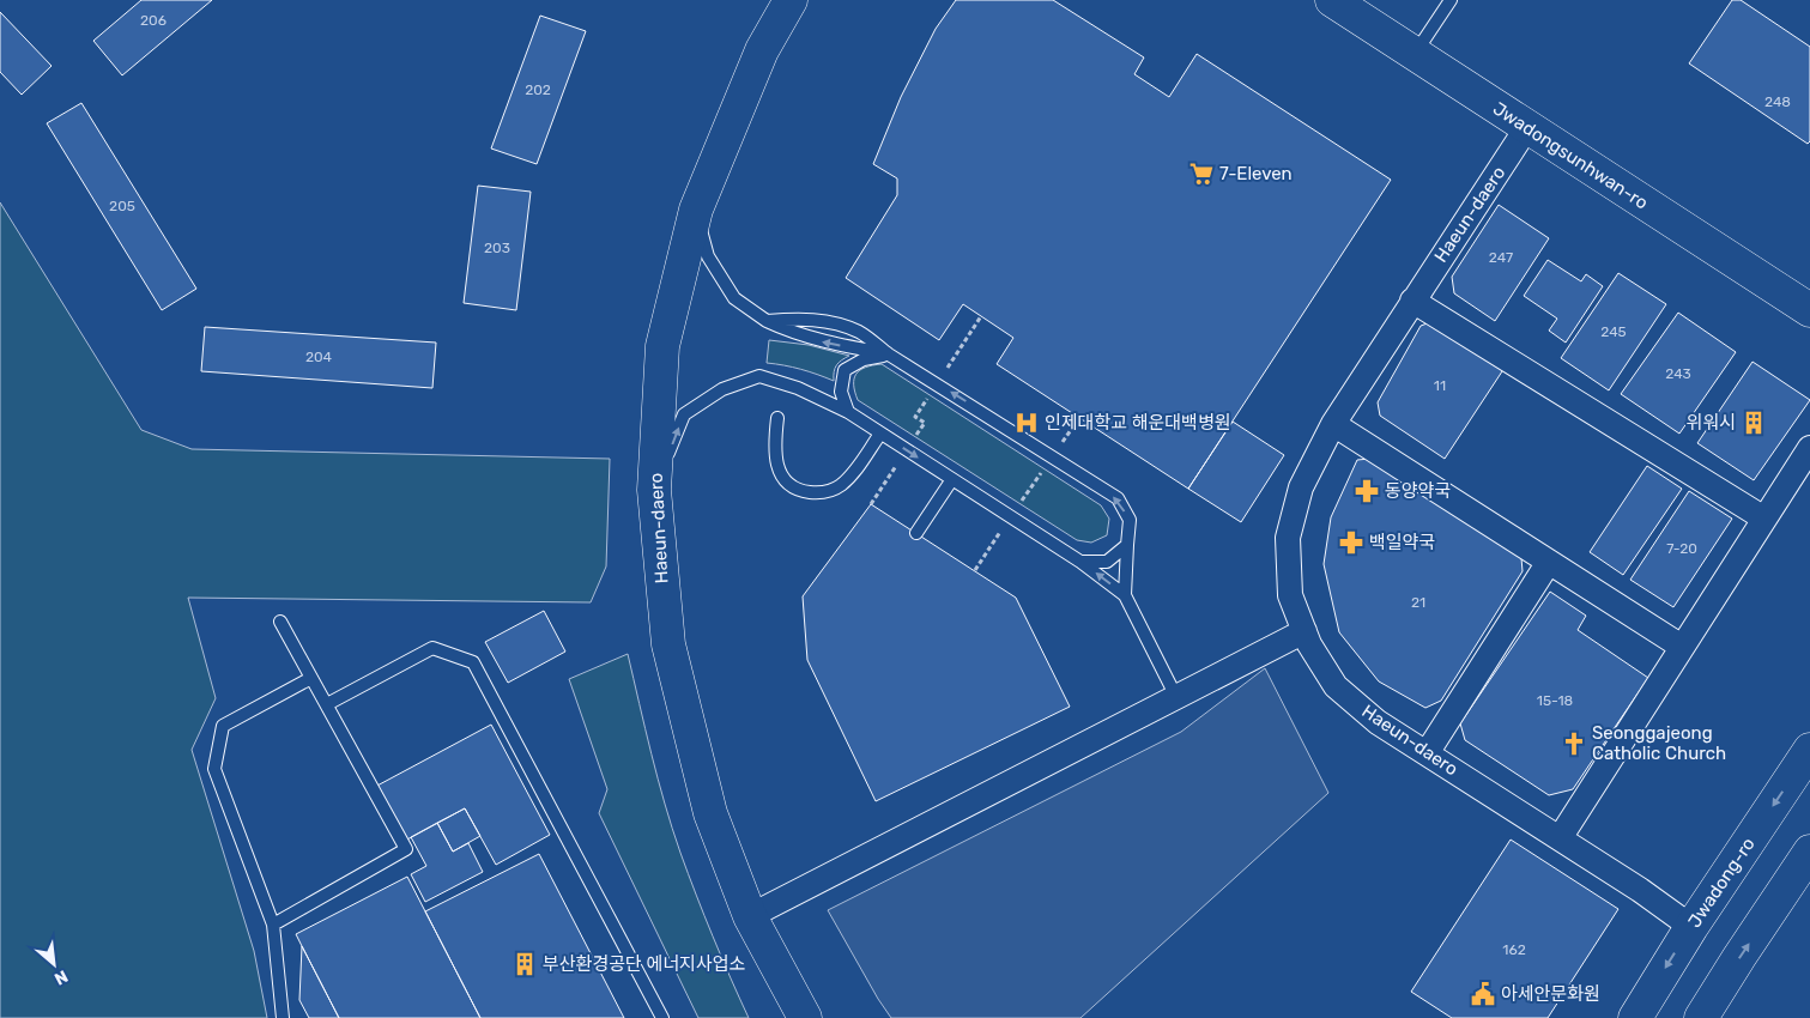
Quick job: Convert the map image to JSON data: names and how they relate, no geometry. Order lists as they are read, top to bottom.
{
  "streets": {
    "main road": ["Jwadongsunhwan-ro", "Haeun-daero", "Jwadong-ro"]
  },
  "crossings": [
    ["Jwadongsunhwan-ro", "Haeun-daero"],
    ["Haeun-daero", "Jwadong-ro"]
  ],
  "places": {
    "supermarket": ["7-Eleven"],
    "hospital": ["인제대학교 해운대백병원"],
    "building": ["위워시", "부산환경공단 에너지사업소"],
    "pharmacy": ["동양약국", "백일약국"],
    "church": ["Seonggajeong Catholic Church"],
    "public building": ["아세안문화원"]
  },
  "house_numbers": [
    "206",
    "202",
    "248",
    "205",
    "203",
    "247",
    "245",
    "204",
    "243",
    "11",
    "7-20",
    "21",
    "15-18",
    "162"
  ],
  "north": "bottom right"
}
